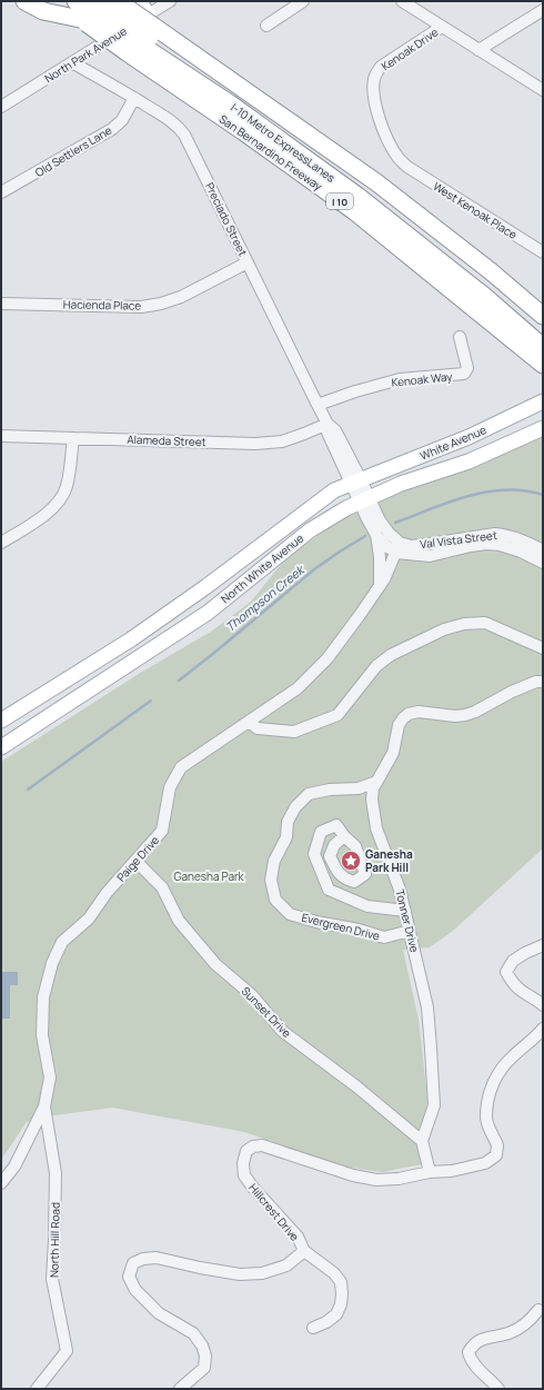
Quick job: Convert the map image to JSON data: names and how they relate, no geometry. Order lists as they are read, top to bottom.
{
  "streets": {
    "highway": ["I-10 Metro ExpressLanes", "San Bernardino Freeway", "I 10"],
    "main road": ["White Avenue", "North White Avenue"],
    "street": [
      "Kenoak Drive",
      "North Park Avenue",
      "Old Settlers Lane",
      "West Kenoak Place",
      "Preciado Street",
      "Hacienda Place",
      "Kenoak Way",
      "Alameda Street",
      "Val Vista Street",
      "Paige Drive",
      "Tonner Drive",
      "Evergreen Drive",
      "Sunset Drive",
      "Hillcrest Drive",
      "North Hill Road"
    ]
  },
  "crossings": [
    ["Kenoak Drive", "West Kenoak Place"],
    ["North Park Avenue", "Preciado Street"],
    ["I-10 Metro ExpressLanes", "San Bernardino Freeway"],
    ["Old Settlers Lane", "Preciado Street"],
    ["Preciado Street", "Hacienda Place"],
    ["Preciado Street", "Kenoak Way"],
    ["Preciado Street", "Alameda Street"],
    ["Preciado Street", "White Avenue"],
    ["Preciado Street", "North White Avenue"],
    ["White Avenue", "North White Avenue"],
    ["Val Vista Street", "Paige Drive"],
    ["Paige Drive", "Sunset Drive"],
    ["Paige Drive", "North Hill Road"],
    ["Tonner Drive", "Evergreen Drive"],
    ["Tonner Drive", "Sunset Drive"]
  ],
  "water": ["Thompson Creek"],
  "parks": ["Ganesha Park"],
  "places": {
    "place": ["Ganesha Park Hill"]
  }
}
